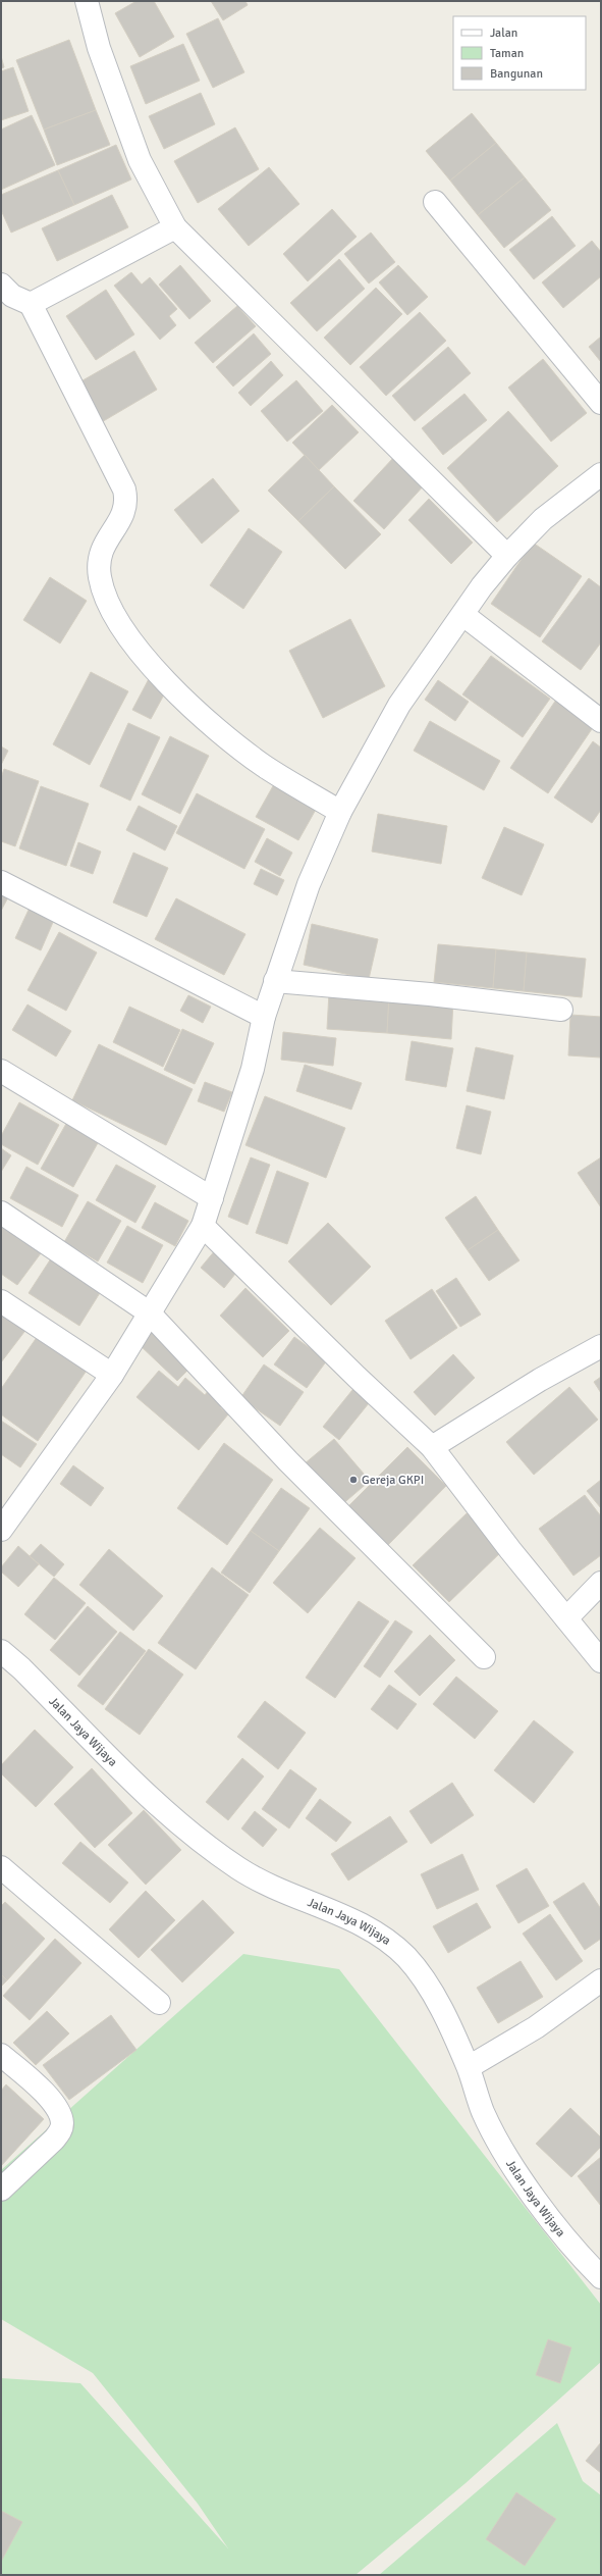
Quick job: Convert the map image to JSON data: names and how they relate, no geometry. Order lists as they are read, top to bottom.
{
  "streets": {
    "street": ["Jalan Jaya Wijaya"]
  },
  "places": ["Gereja GKPI"],
  "legend": ["Jalan", "Taman", "Bangunan"]
}
